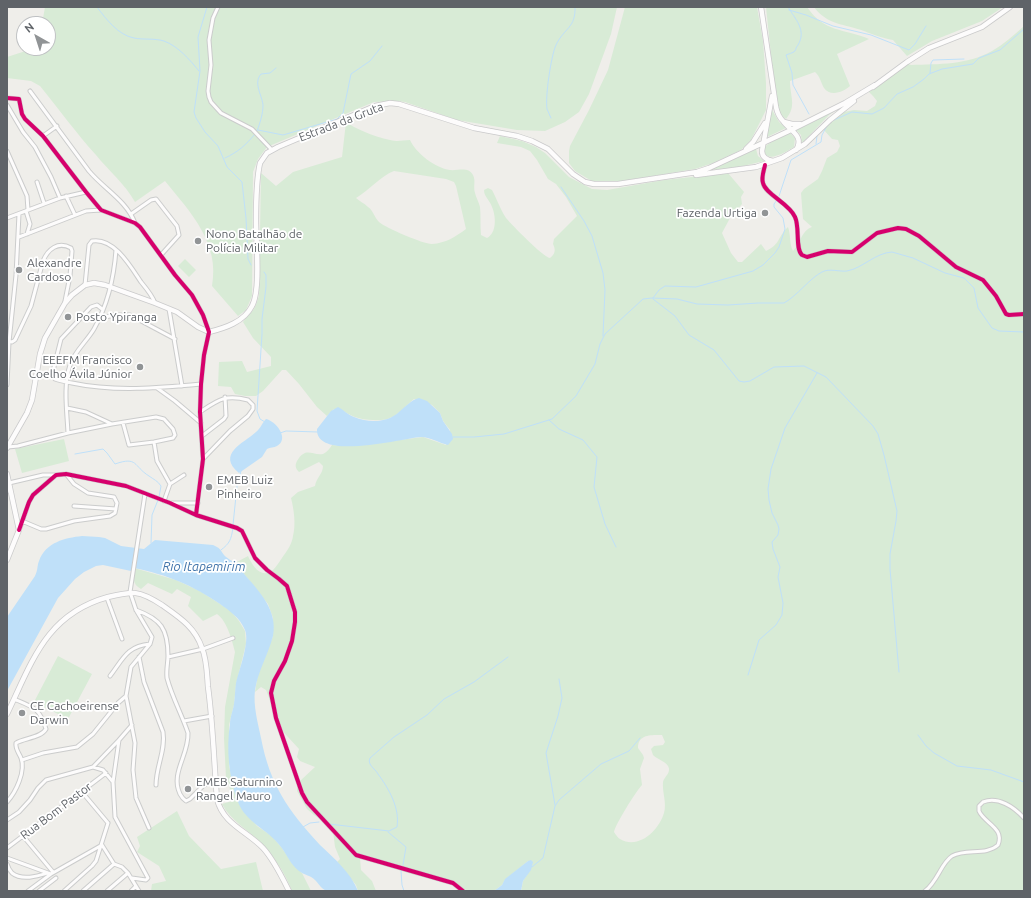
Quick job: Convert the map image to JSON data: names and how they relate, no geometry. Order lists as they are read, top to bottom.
{
  "streets": {
    "main road": ["Estrada da Gruta"],
    "street": ["Rua Bom Pastor"]
  },
  "water": ["Rio Itapemirim"],
  "places": [
    "Fazenda Urtiga",
    "Nono Batalhão de Polícia Militar",
    "Alexandre Cardoso",
    "Posto Ypiranga",
    "EEEFM Francisco Coelho Ávila Júnior",
    "EMEB Luiz Pinheiro",
    "CE Cachoeirense Darwin",
    "EMEB Saturnino Rangel Mauro"
  ],
  "north": "top left"
}
